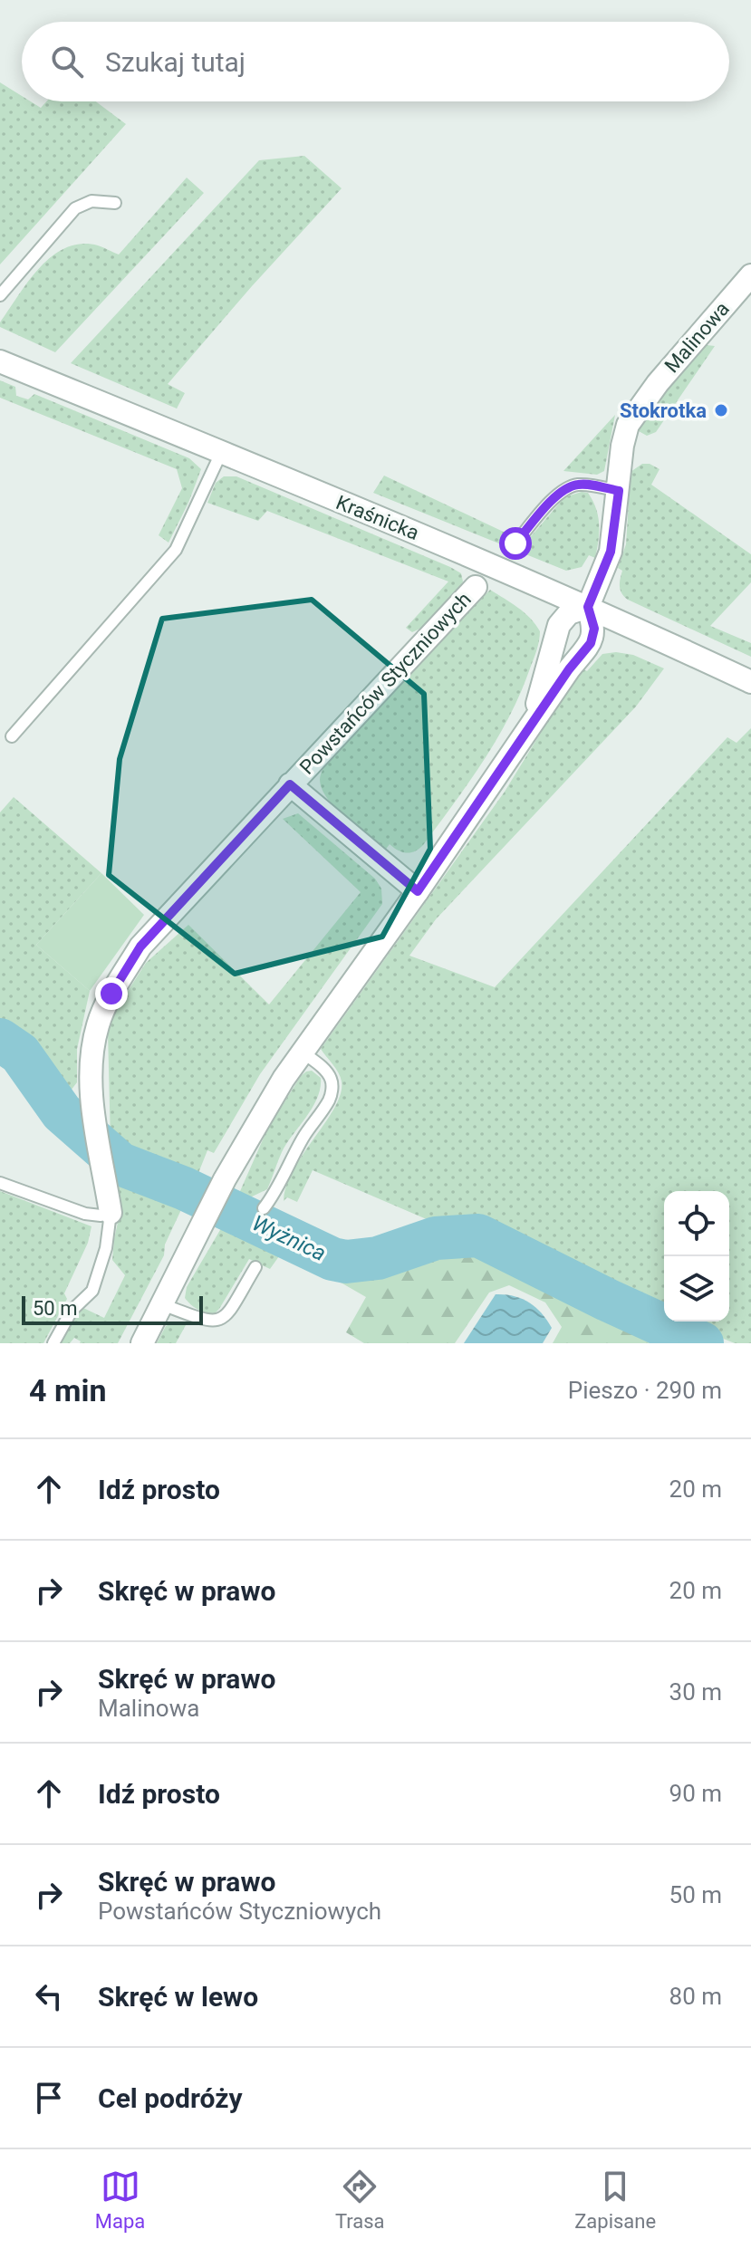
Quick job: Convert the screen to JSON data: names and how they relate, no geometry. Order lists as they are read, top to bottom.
{
  "streets": {
    "street": ["Malinowa", "Kraśnicka", "Powstańców Styczniowych"]
  },
  "crossings": [
    ["Malinowa", "Kraśnicka"]
  ],
  "water": ["Wyżnica"],
  "places": ["Stokrotka"],
  "scale_bar": "50 m",
  "page": {
    "search": "Szukaj tutaj",
    "scale": "50 m",
    "heading": ["4 min", "Pieszo · 290 m"],
    "list": [
      ["Idź prosto", "20 m"],
      ["Skręć w prawo", "20 m"],
      ["Skręć w prawo", "Malinowa", "30 m"],
      ["Idź prosto", "90 m"],
      ["Skręć w prawo", "Powstańców Styczniowych", "50 m"],
      ["Skręć w lewo", "80 m"],
      "Cel podróży"
    ],
    "nav": ["Mapa", "Trasa", "Zapisane"]
  }
}
